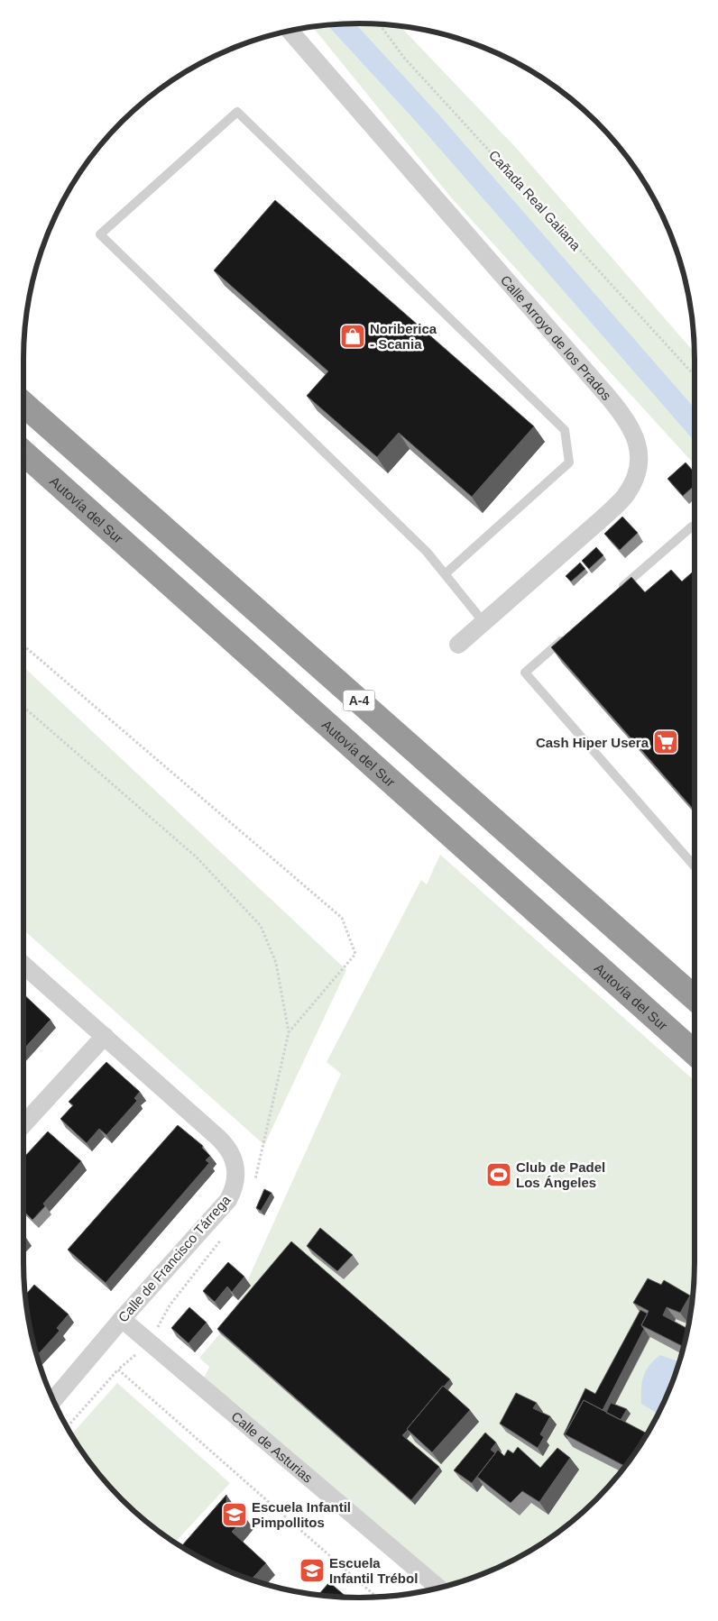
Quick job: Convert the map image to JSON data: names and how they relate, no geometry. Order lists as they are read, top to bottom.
{
  "streets": {
    "highway": ["Autovía del Sur", "A-4"],
    "street": ["Calle Arroyo de los Prados", "Calle de Francisco Tárrega", "Calle de Asturias"],
    "path": ["Cañada Real Galiana"]
  },
  "crossings": [
    ["Calle de Francisco Tárrega", "Calle de Asturias"]
  ],
  "places": {
    "shop": ["Noriberica - Scania"],
    "supermarket": ["Cash Hiper Usera"],
    "sports": ["Club de Padel Los Ángeles"],
    "school or university": ["Escuela Infantil Pimpollitos", "Escuela Infantil Trébol"]
  }
}
